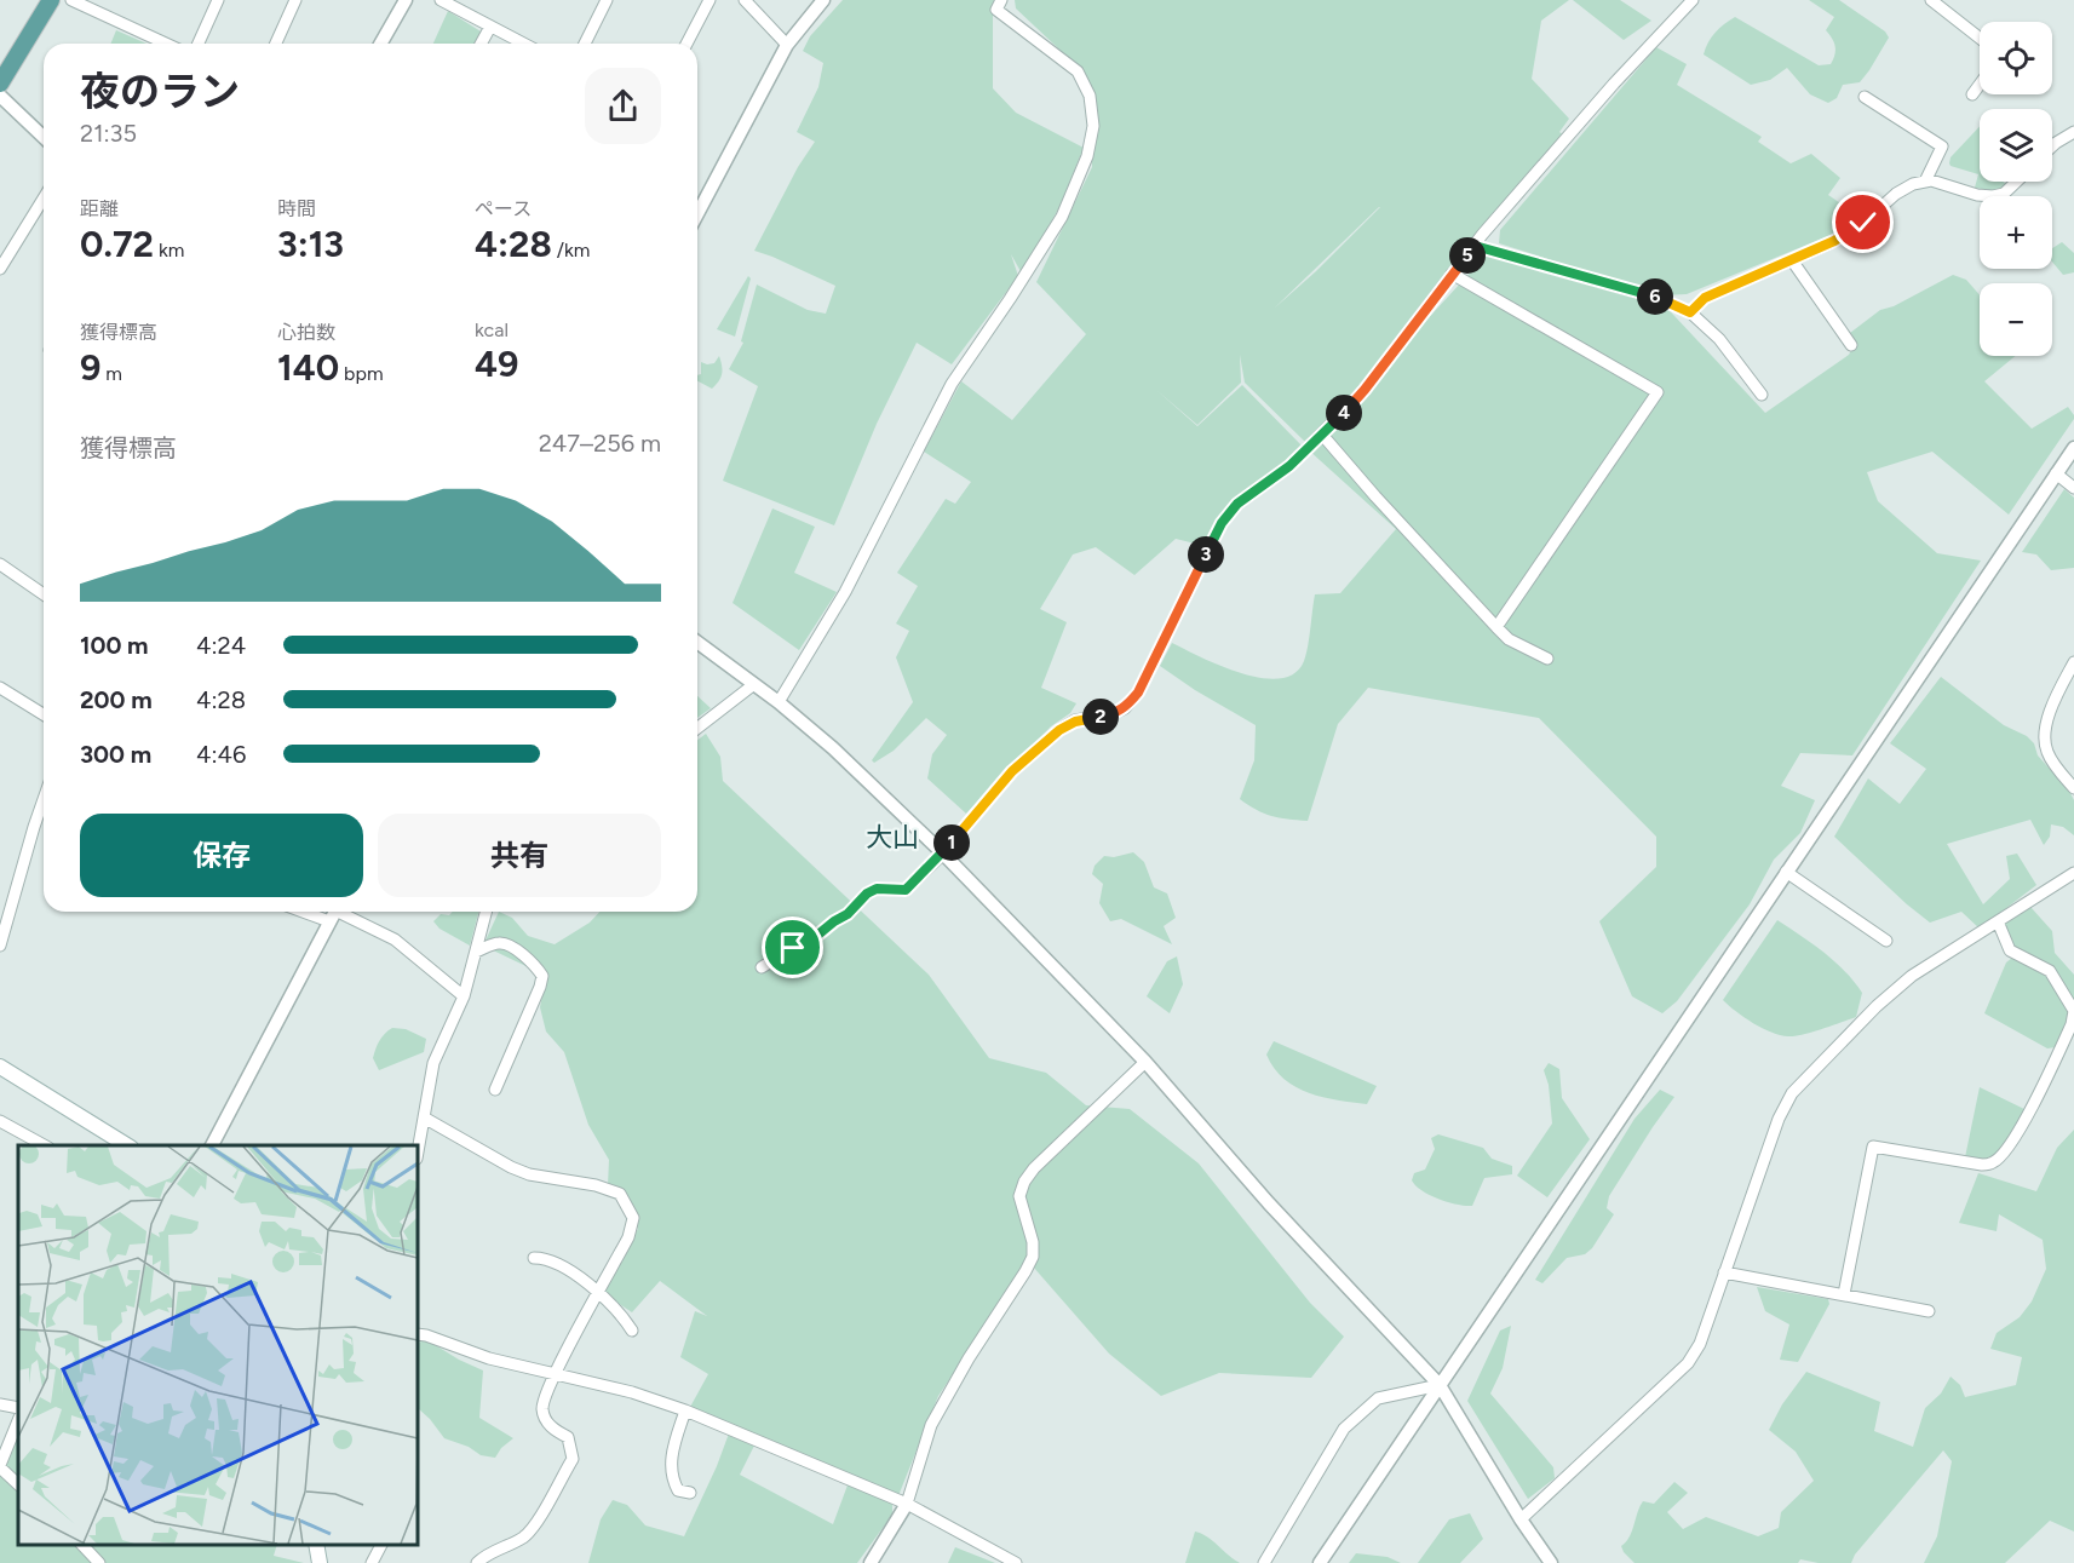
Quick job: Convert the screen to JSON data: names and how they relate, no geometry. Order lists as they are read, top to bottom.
{
  "districts": ["大山"],
  "page": {
    "map_buttons": ["+", "−"],
    "heading": ["夜のラン", "21:35"],
    "stats": [
      ["距離", "0.72 km"],
      ["時間", "3:13"],
      ["ペース", "4:28 /km"],
      ["獲得標高", "9 m"],
      ["心拍数", "140 bpm"],
      ["kcal", "49"]
    ],
    "pins": [
      "5",
      "6",
      "4",
      "3",
      "2",
      "1"
    ],
    "chart": ["獲得標高", "247–256 m"],
    "list": [
      {
        "name": "100 m",
        "note": "4:24"
      },
      {
        "name": "200 m",
        "note": "4:28"
      },
      {
        "name": "300 m",
        "note": "4:46"
      }
    ],
    "buttons": ["保存", "共有"]
  }
}
